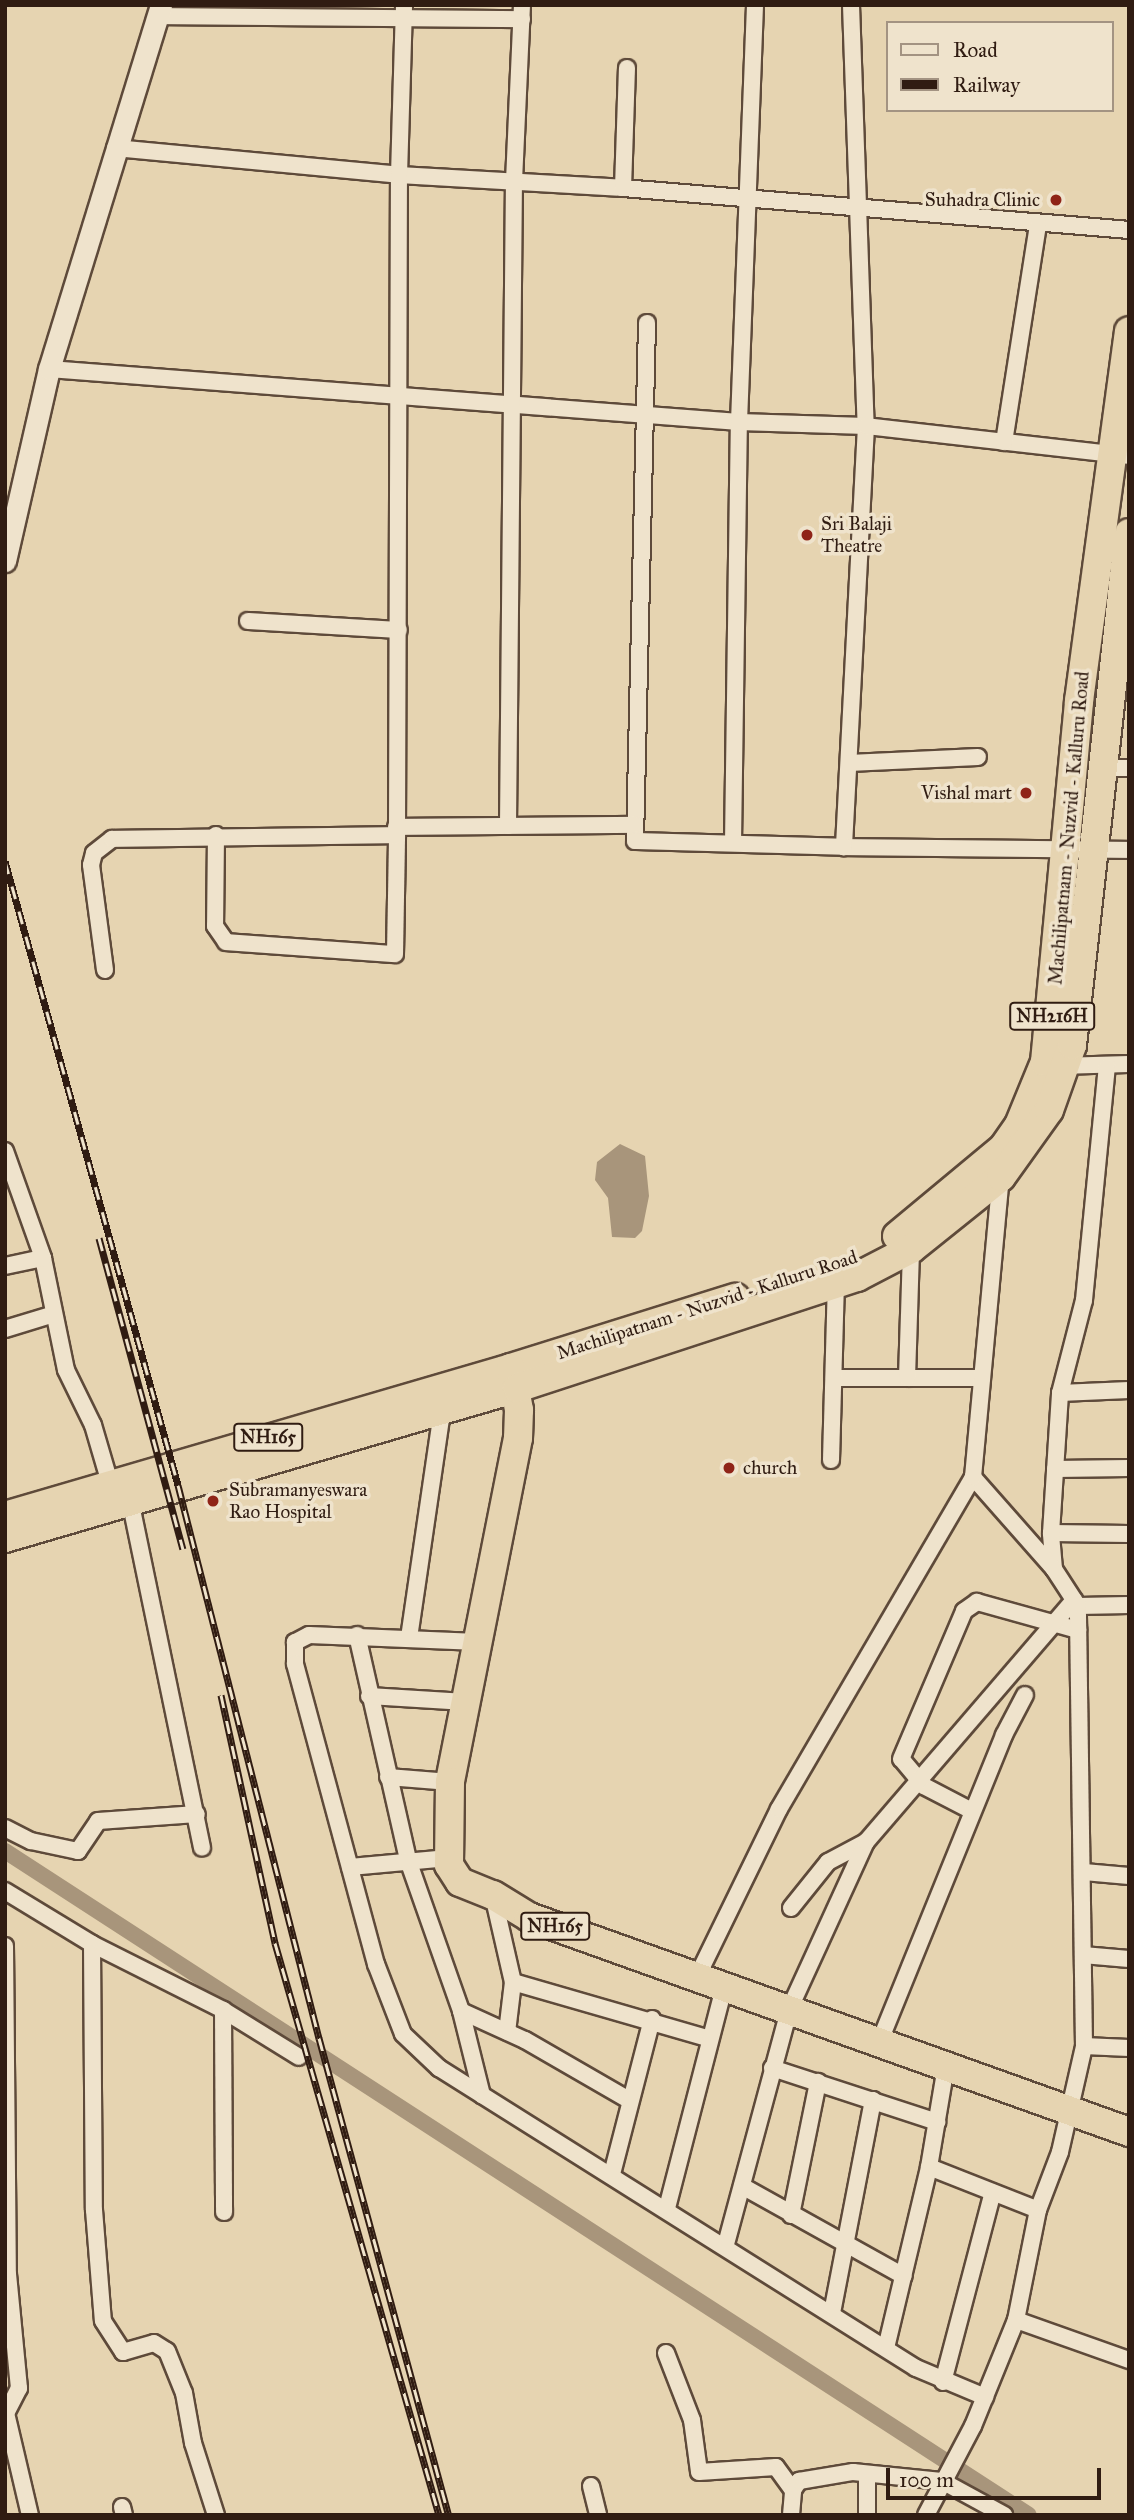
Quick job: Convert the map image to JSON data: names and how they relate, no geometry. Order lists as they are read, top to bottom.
{
  "streets": {
    "highway": ["Machilipatnam - Nuzvid - Kalluru Road", "NH216H", "NH165"]
  },
  "crossings": [
    ["Machilipatnam - Nuzvid - Kalluru Road", "NH165"]
  ],
  "places": [
    "Suhadra Clinic",
    "Sri Balaji Theatre",
    "Vishal mart",
    "church",
    "Subramanyeswara Rao Hospital"
  ],
  "legend": ["Road", "Railway"],
  "scale_bar": "100 m"
}
